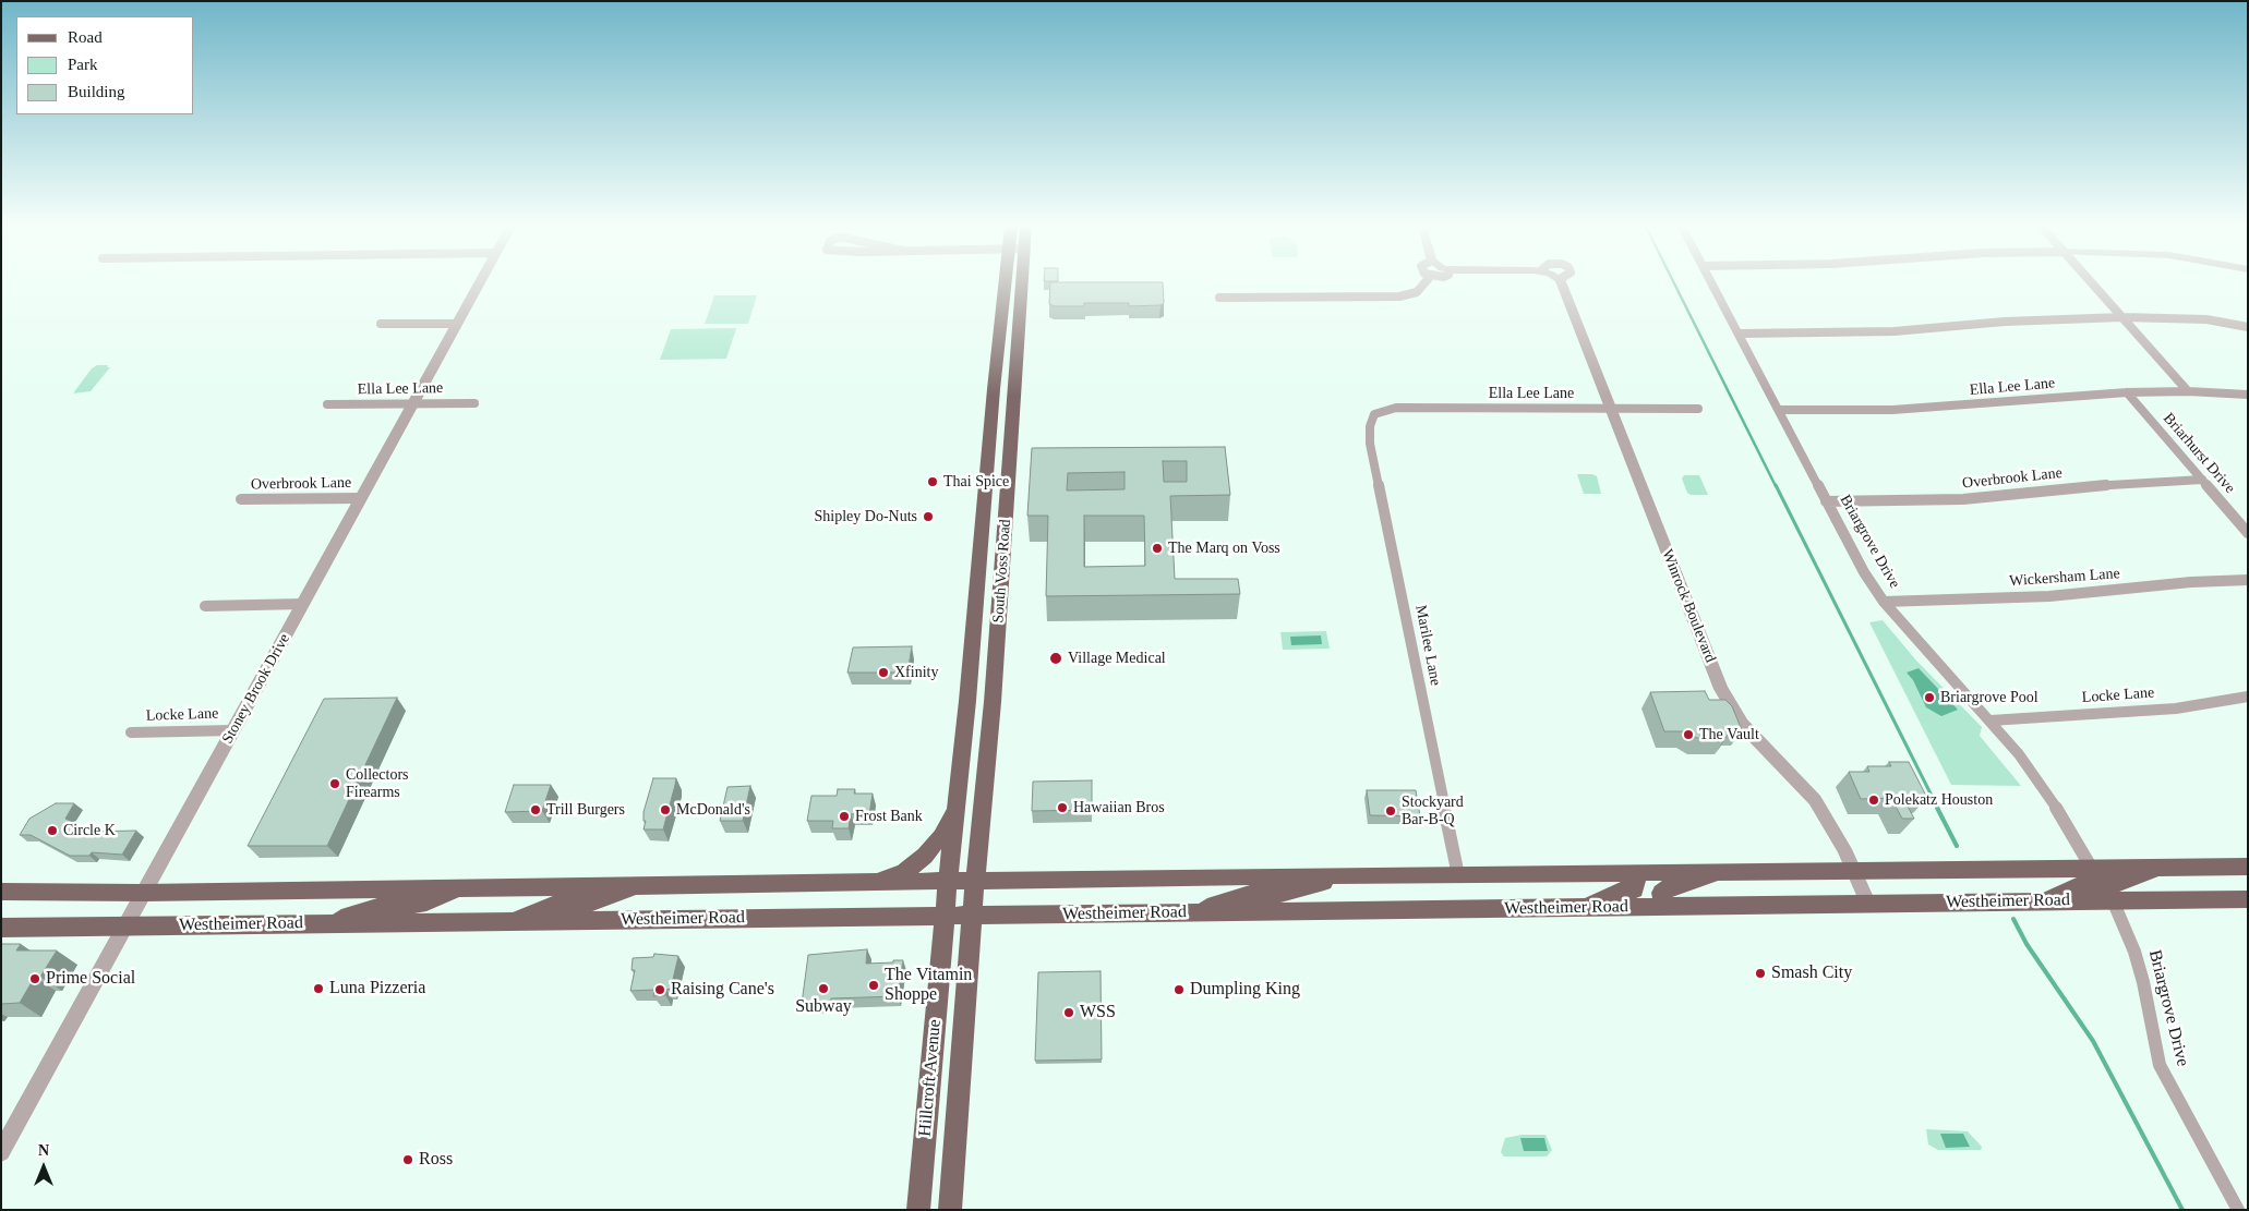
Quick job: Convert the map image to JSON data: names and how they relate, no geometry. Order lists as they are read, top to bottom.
{
  "streets": {
    "main road": ["South Voss Road", "Westheimer Road", "Hillcroft Avenue"],
    "street": [
      "Ella Lee Lane",
      "Briarhurst Drive",
      "Overbrook Lane",
      "Briargrove Drive",
      "Wickersham Lane",
      "Winrock Boulevard",
      "Marilee Lane",
      "Stoney Brook Drive",
      "Locke Lane"
    ]
  },
  "crossings": [
    ["Ella Lee Lane", "Briarhurst Drive"],
    ["Ella Lee Lane", "Briargrove Drive"],
    ["Ella Lee Lane", "Winrock Boulevard"],
    ["Ella Lee Lane", "Marilee Lane"],
    ["Ella Lee Lane", "Stoney Brook Drive"],
    ["Briarhurst Drive", "Overbrook Lane"],
    ["Overbrook Lane", "Briargrove Drive"],
    ["Overbrook Lane", "Stoney Brook Drive"],
    ["Briargrove Drive", "Wickersham Lane"],
    ["Briargrove Drive", "Locke Lane"],
    ["Briargrove Drive", "Westheimer Road"],
    ["South Voss Road", "Westheimer Road"],
    ["South Voss Road", "Hillcroft Avenue"],
    ["Winrock Boulevard", "Westheimer Road"],
    ["Marilee Lane", "Westheimer Road"],
    ["Stoney Brook Drive", "Locke Lane"],
    ["Stoney Brook Drive", "Westheimer Road"],
    ["Westheimer Road", "Hillcroft Avenue"]
  ],
  "places": [
    "Thai Spice",
    "Shipley Do-Nuts",
    "The Marq on Voss",
    "Village Medical",
    "Xfinity",
    "Briargrove Pool",
    "The Vault",
    "Collectors Firearms",
    "Polekatz Houston",
    "Hawaiian Bros",
    "Trill Burgers",
    "McDonald's",
    "Stockyard Bar-B-Q",
    "Frost Bank",
    "Circle K",
    "Smash City",
    "Prime Social",
    "The Vitamin Shoppe",
    "Luna Pizzeria",
    "Subway",
    "Raising Cane's",
    "Dumpling King",
    "WSS",
    "Ross"
  ],
  "legend": ["Road", "Park", "Building"],
  "north": "top"
}
